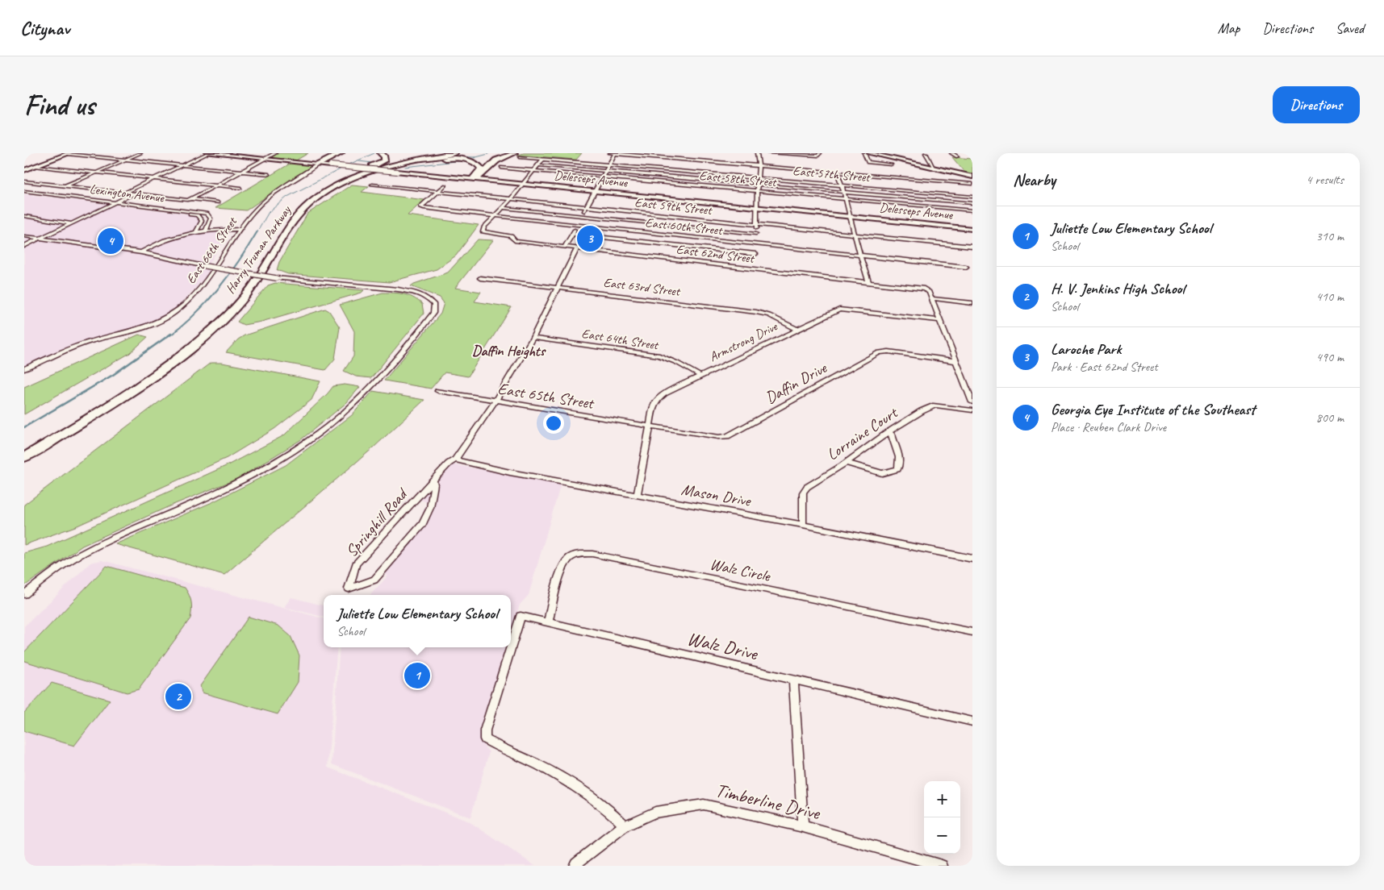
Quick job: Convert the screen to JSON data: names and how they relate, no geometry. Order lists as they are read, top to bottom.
{
  "streets": {
    "highway": ["Harry Truman Parkway"],
    "main road": ["Delesseps Avenue"],
    "street": [
      "East 57th Street",
      "East 58th Street",
      "Lexington Avenue",
      "East 59th Street",
      "East 60th Street",
      "East 66th Street",
      "East 62nd Street",
      "East 63rd Street",
      "East 64th Street",
      "Armstrong Drive",
      "Daffin Drive",
      "East 65th Street",
      "Lorraine Court",
      "Mason Drive",
      "Springhill Road",
      "Walz Circle",
      "Walz Drive",
      "Timberline Drive"
    ]
  },
  "crossings": [
    ["Delesseps Avenue", "East 66th Street"],
    ["East 59th Street", "East 60th Street"],
    ["East 60th Street", "East 62nd Street"],
    ["East 62nd Street", "Springhill Road"],
    ["East 63rd Street", "Armstrong Drive"],
    ["East 63rd Street", "Springhill Road"],
    ["East 64th Street", "Armstrong Drive"],
    ["East 64th Street", "Springhill Road"],
    ["Armstrong Drive", "Daffin Drive"],
    ["Armstrong Drive", "East 65th Street"],
    ["Armstrong Drive", "Mason Drive"],
    ["Daffin Drive", "East 65th Street"],
    ["East 65th Street", "Springhill Road"],
    ["Lorraine Court", "Mason Drive"],
    ["Mason Drive", "Springhill Road"],
    ["Walz Circle", "Walz Drive"]
  ],
  "districts": ["Daffin Heights"],
  "page": {
    "header": "Citynav",
    "nav": ["Map", "Directions", "Saved"],
    "buttons": "Directions",
    "title": "Find us",
    "heading": ["Nearby", "4 results"],
    "list": [
      {
        "mark": "1",
        "name": "Juliette Low Elementary School",
        "note": "School",
        "value": "310 m"
      },
      {
        "mark": "2",
        "name": "H. V. Jenkins High School",
        "note": "School",
        "value": "410 m"
      },
      {
        "mark": "3",
        "name": "Laroche Park",
        "note": "Park · East 62nd Street",
        "value": "490 m"
      },
      {
        "mark": "4",
        "name": "Georgia Eye Institute of the Southeast",
        "note": "Place · Reuben Clark Drive",
        "value": "800 m"
      }
    ],
    "pins": [
      "3",
      "4",
      "1",
      "2"
    ],
    "popup": ["Juliette Low Elementary School", "School"],
    "map_buttons": ["+", "−"]
  }
}
